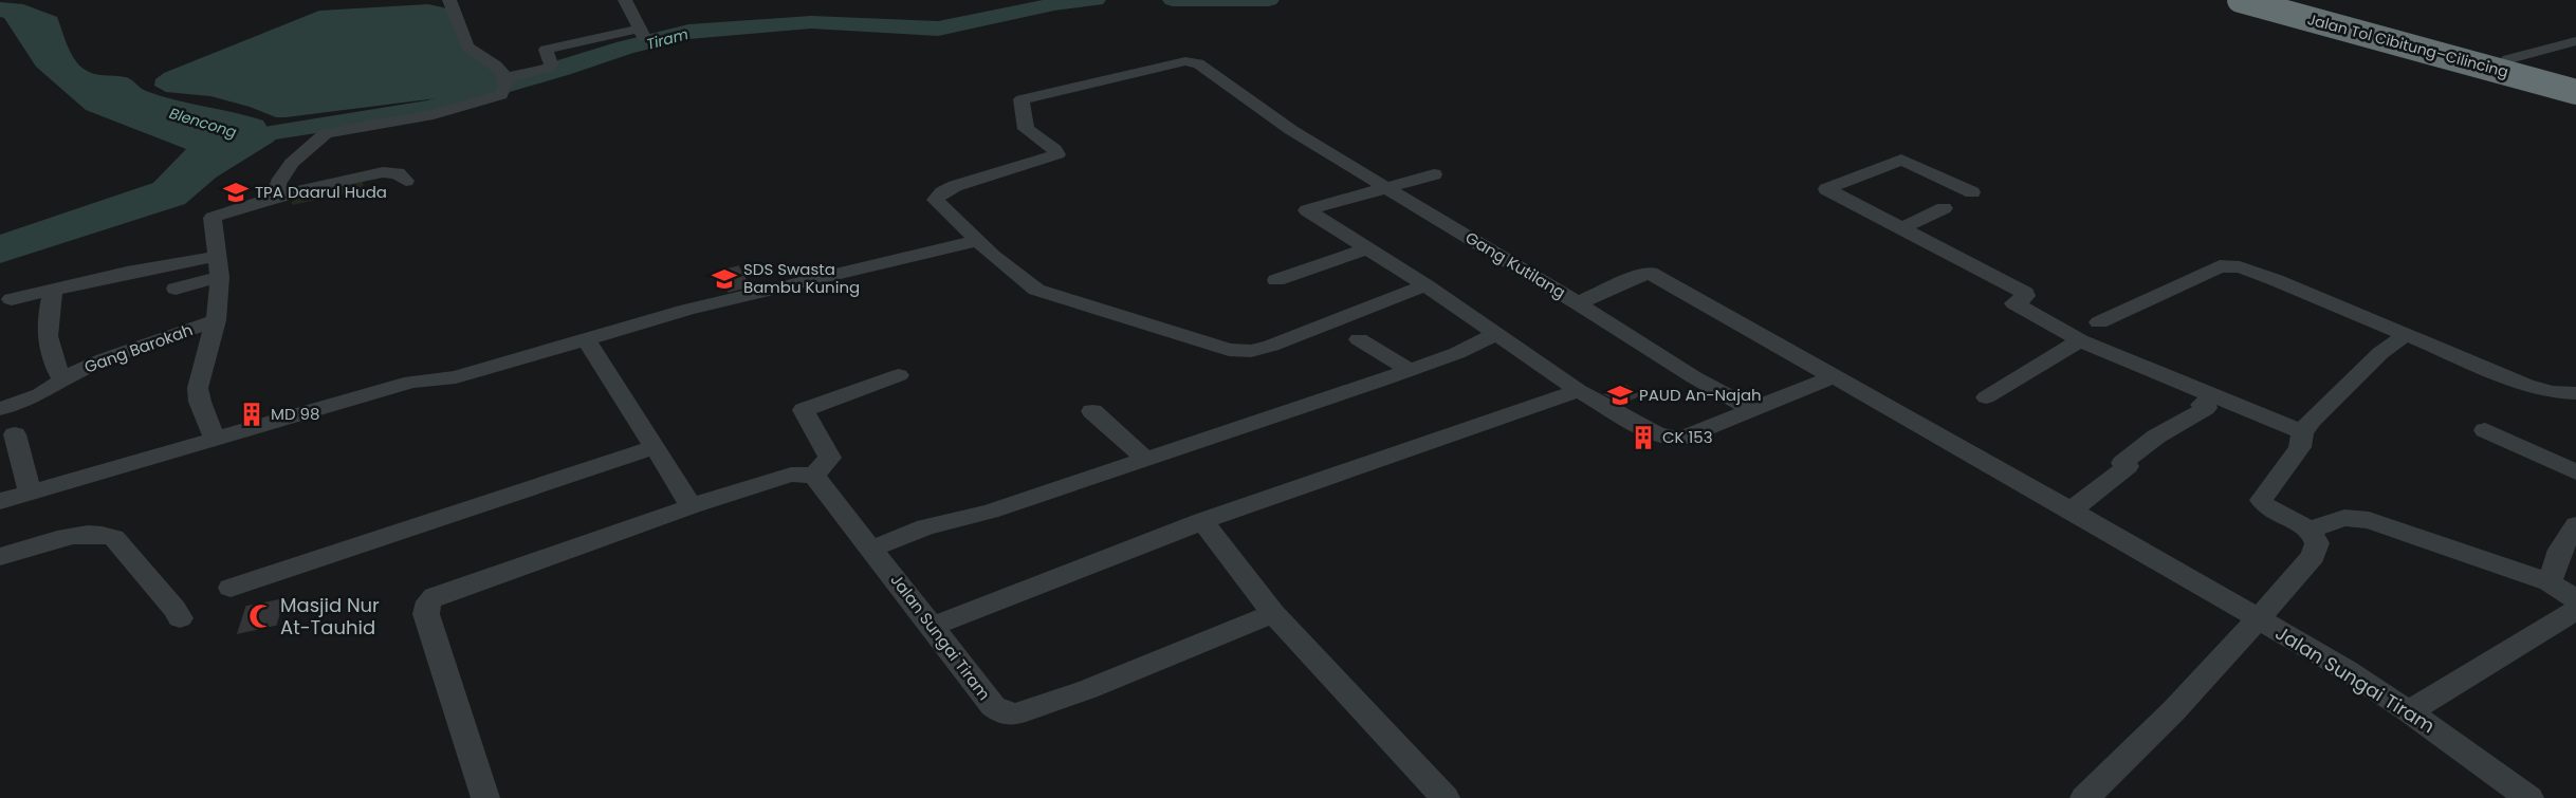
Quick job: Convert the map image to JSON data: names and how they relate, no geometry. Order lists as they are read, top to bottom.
{
  "streets": {
    "highway": ["Jalan Tol Cibitung–Cilincing"],
    "street": ["Gang Kutilang", "Gang Barokah", "Jalan Sungai Tiram"]
  },
  "water": ["Tiram", "Blencong"],
  "places": {
    "school or university": ["TPA Daarul Huda", "SDS Swasta Bambu Kuning", "PAUD An-Najah"],
    "building": ["MD 98", "CK 153"],
    "mosque": ["Masjid Nur At-Tauhid"]
  }
}
